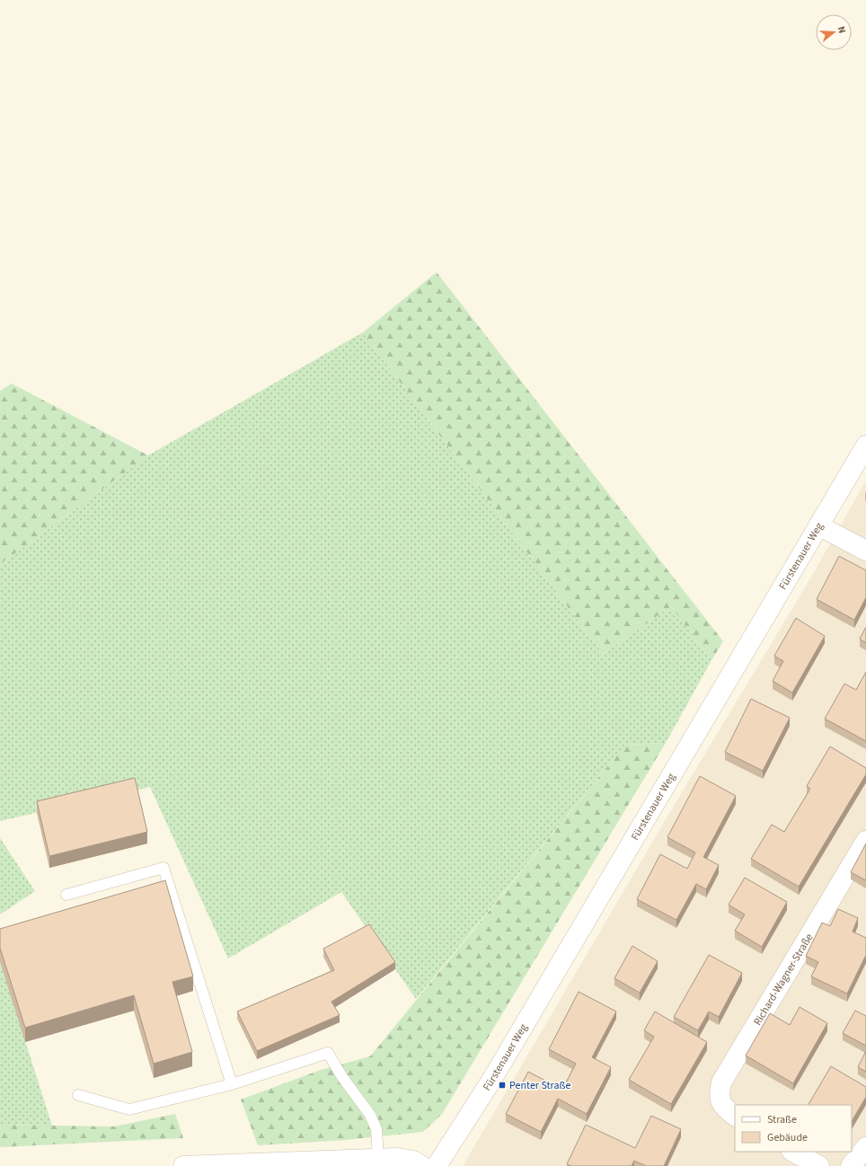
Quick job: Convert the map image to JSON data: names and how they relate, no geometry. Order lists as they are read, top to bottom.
{
  "streets": {
    "street": ["Fürstenauer Weg", "Richard-Wagner-Straße"]
  },
  "places": {
    "transit": ["Penter Straße"]
  },
  "legend": ["Straße", "Gebäude"],
  "north": "right"
}
